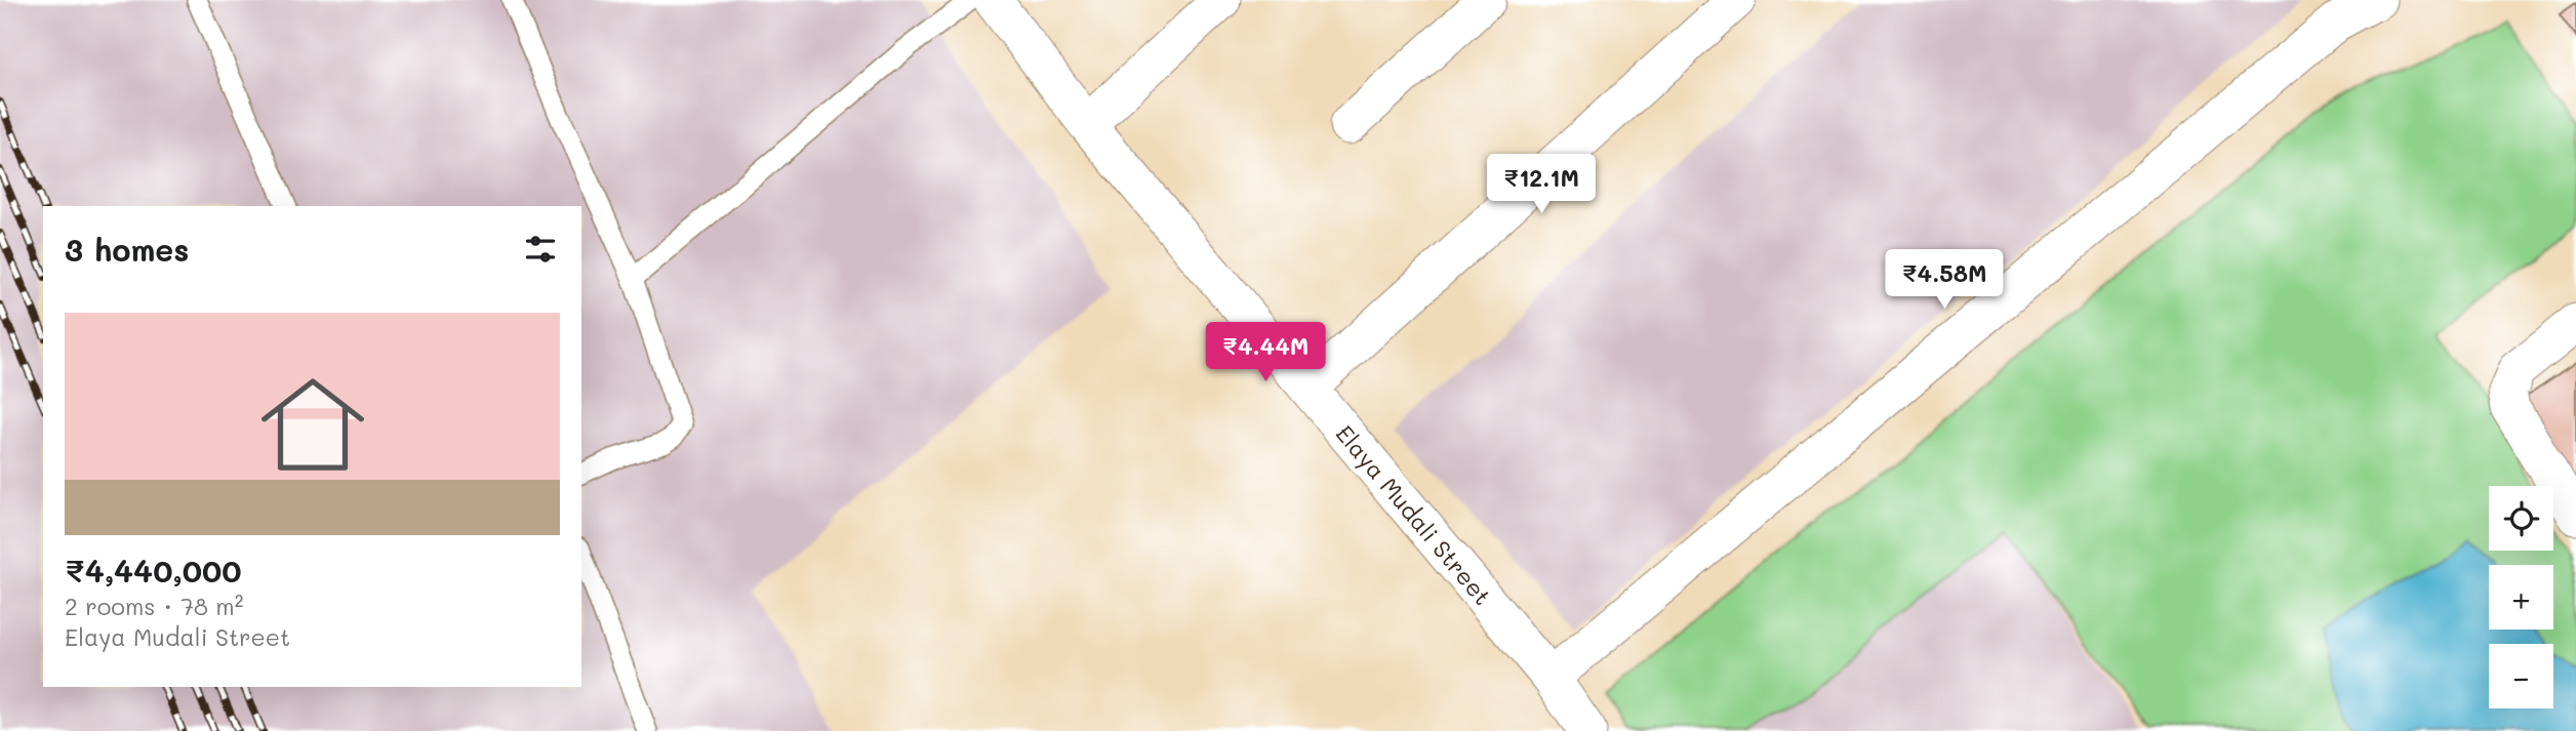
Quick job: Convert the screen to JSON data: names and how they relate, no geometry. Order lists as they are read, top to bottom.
{
  "streets": {
    "street": ["Elaya Mudali Street"]
  },
  "page": {
    "price": ["₹12.1M", "₹4.58M", "₹4.44M"],
    "heading": "3 homes",
    "list": [
      {
        "name": "₹4,440,000",
        "note": "2 rooms · 78 m² · Elaya Mudali Street"
      }
    ],
    "map_buttons": ["+", "−"]
  }
}
